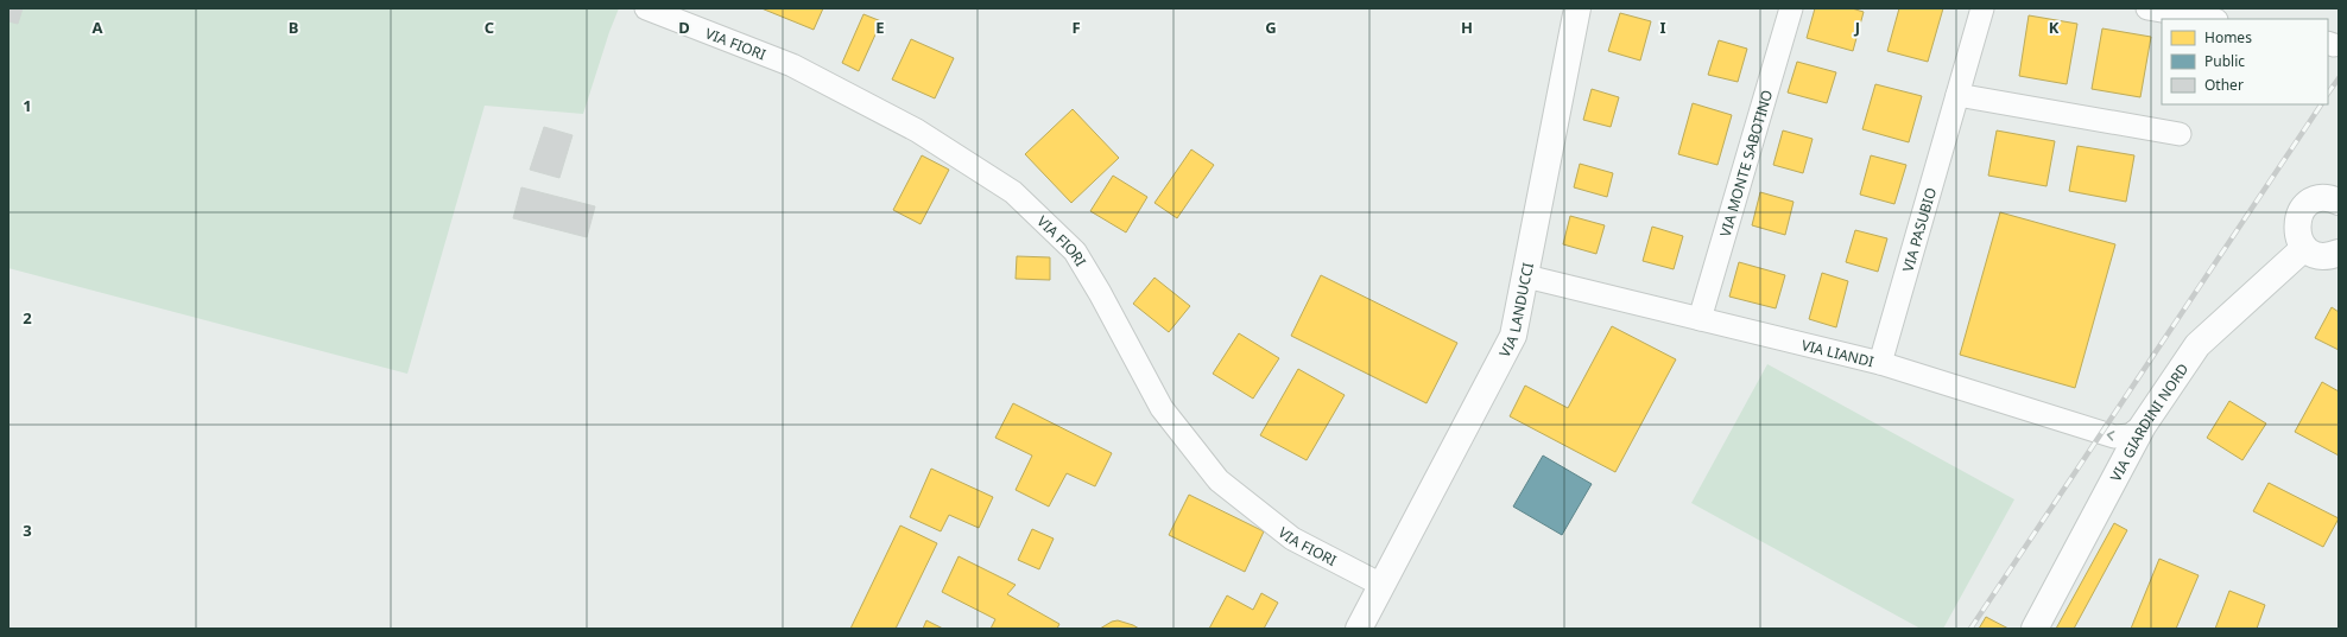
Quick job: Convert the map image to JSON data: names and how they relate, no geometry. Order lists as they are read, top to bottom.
{
  "streets": {
    "street": [
      "VIA FIORI",
      "VIA MONTE SABOTINO",
      "VIA PASUBIO",
      "VIA LANDUCCI",
      "VIA LIANDI",
      "VIA GIARDINI NORD"
    ]
  },
  "crossings": [
    ["VIA FIORI", "VIA LANDUCCI"],
    ["VIA MONTE SABOTINO", "VIA LIANDI"],
    ["VIA PASUBIO", "VIA LIANDI"],
    ["VIA LANDUCCI", "VIA LIANDI"],
    ["VIA LIANDI", "VIA GIARDINI NORD"]
  ],
  "one_way": ["VIA LIANDI"],
  "legend": ["Homes", "Public", "Other"],
  "grid": {
    "columns": [
      "A",
      "B",
      "C",
      "D",
      "E",
      "F",
      "G",
      "H",
      "I",
      "J",
      "K"
    ],
    "rows": ["1", "2", "3"]
  }
}
